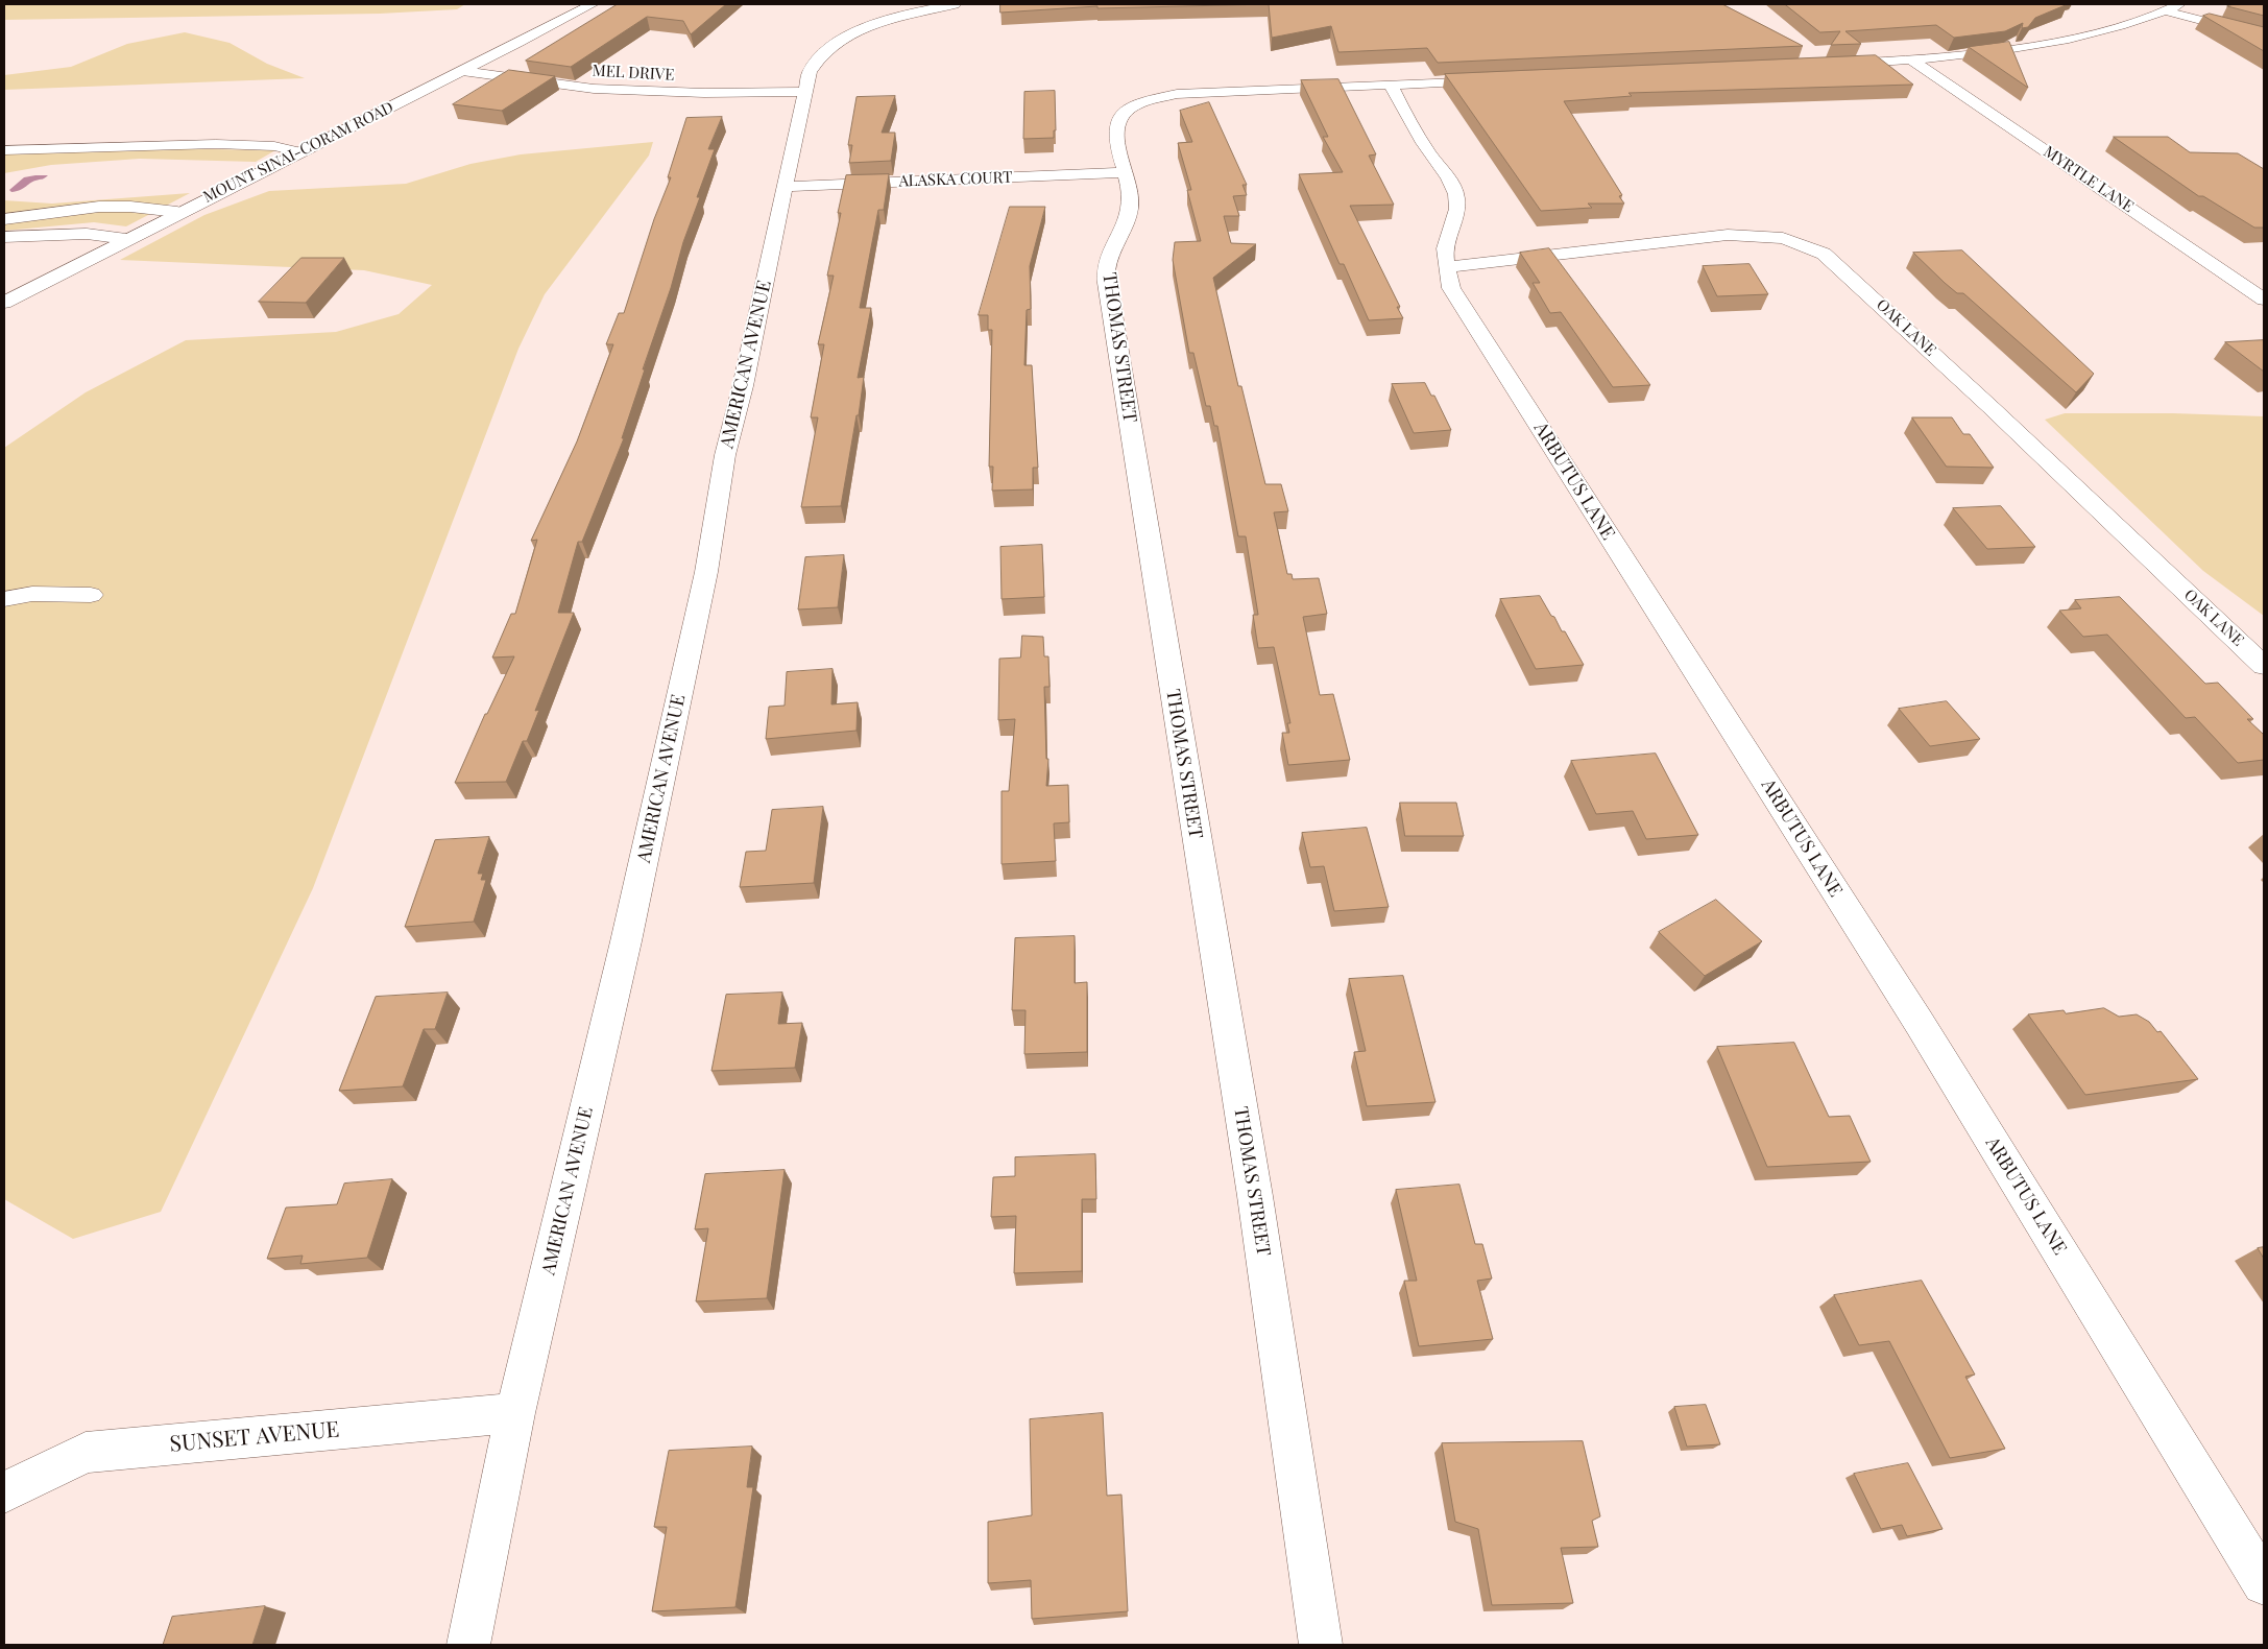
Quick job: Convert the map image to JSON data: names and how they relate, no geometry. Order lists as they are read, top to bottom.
{
  "streets": {
    "street": [
      "MEL DRIVE",
      "MOUNT SINAI-CORAM ROAD",
      "ALASKA COURT",
      "MYRTLE LANE",
      "OAK LANE",
      "THOMAS STREET",
      "AMERICAN AVENUE",
      "ARBUTUS LANE",
      "SUNSET AVENUE"
    ]
  },
  "crossings": [
    ["MEL DRIVE", "MOUNT SINAI-CORAM ROAD"],
    ["MEL DRIVE", "AMERICAN AVENUE"],
    ["ALASKA COURT", "THOMAS STREET"],
    ["ALASKA COURT", "AMERICAN AVENUE"],
    ["OAK LANE", "ARBUTUS LANE"],
    ["THOMAS STREET", "ARBUTUS LANE"],
    ["AMERICAN AVENUE", "SUNSET AVENUE"]
  ]
}
